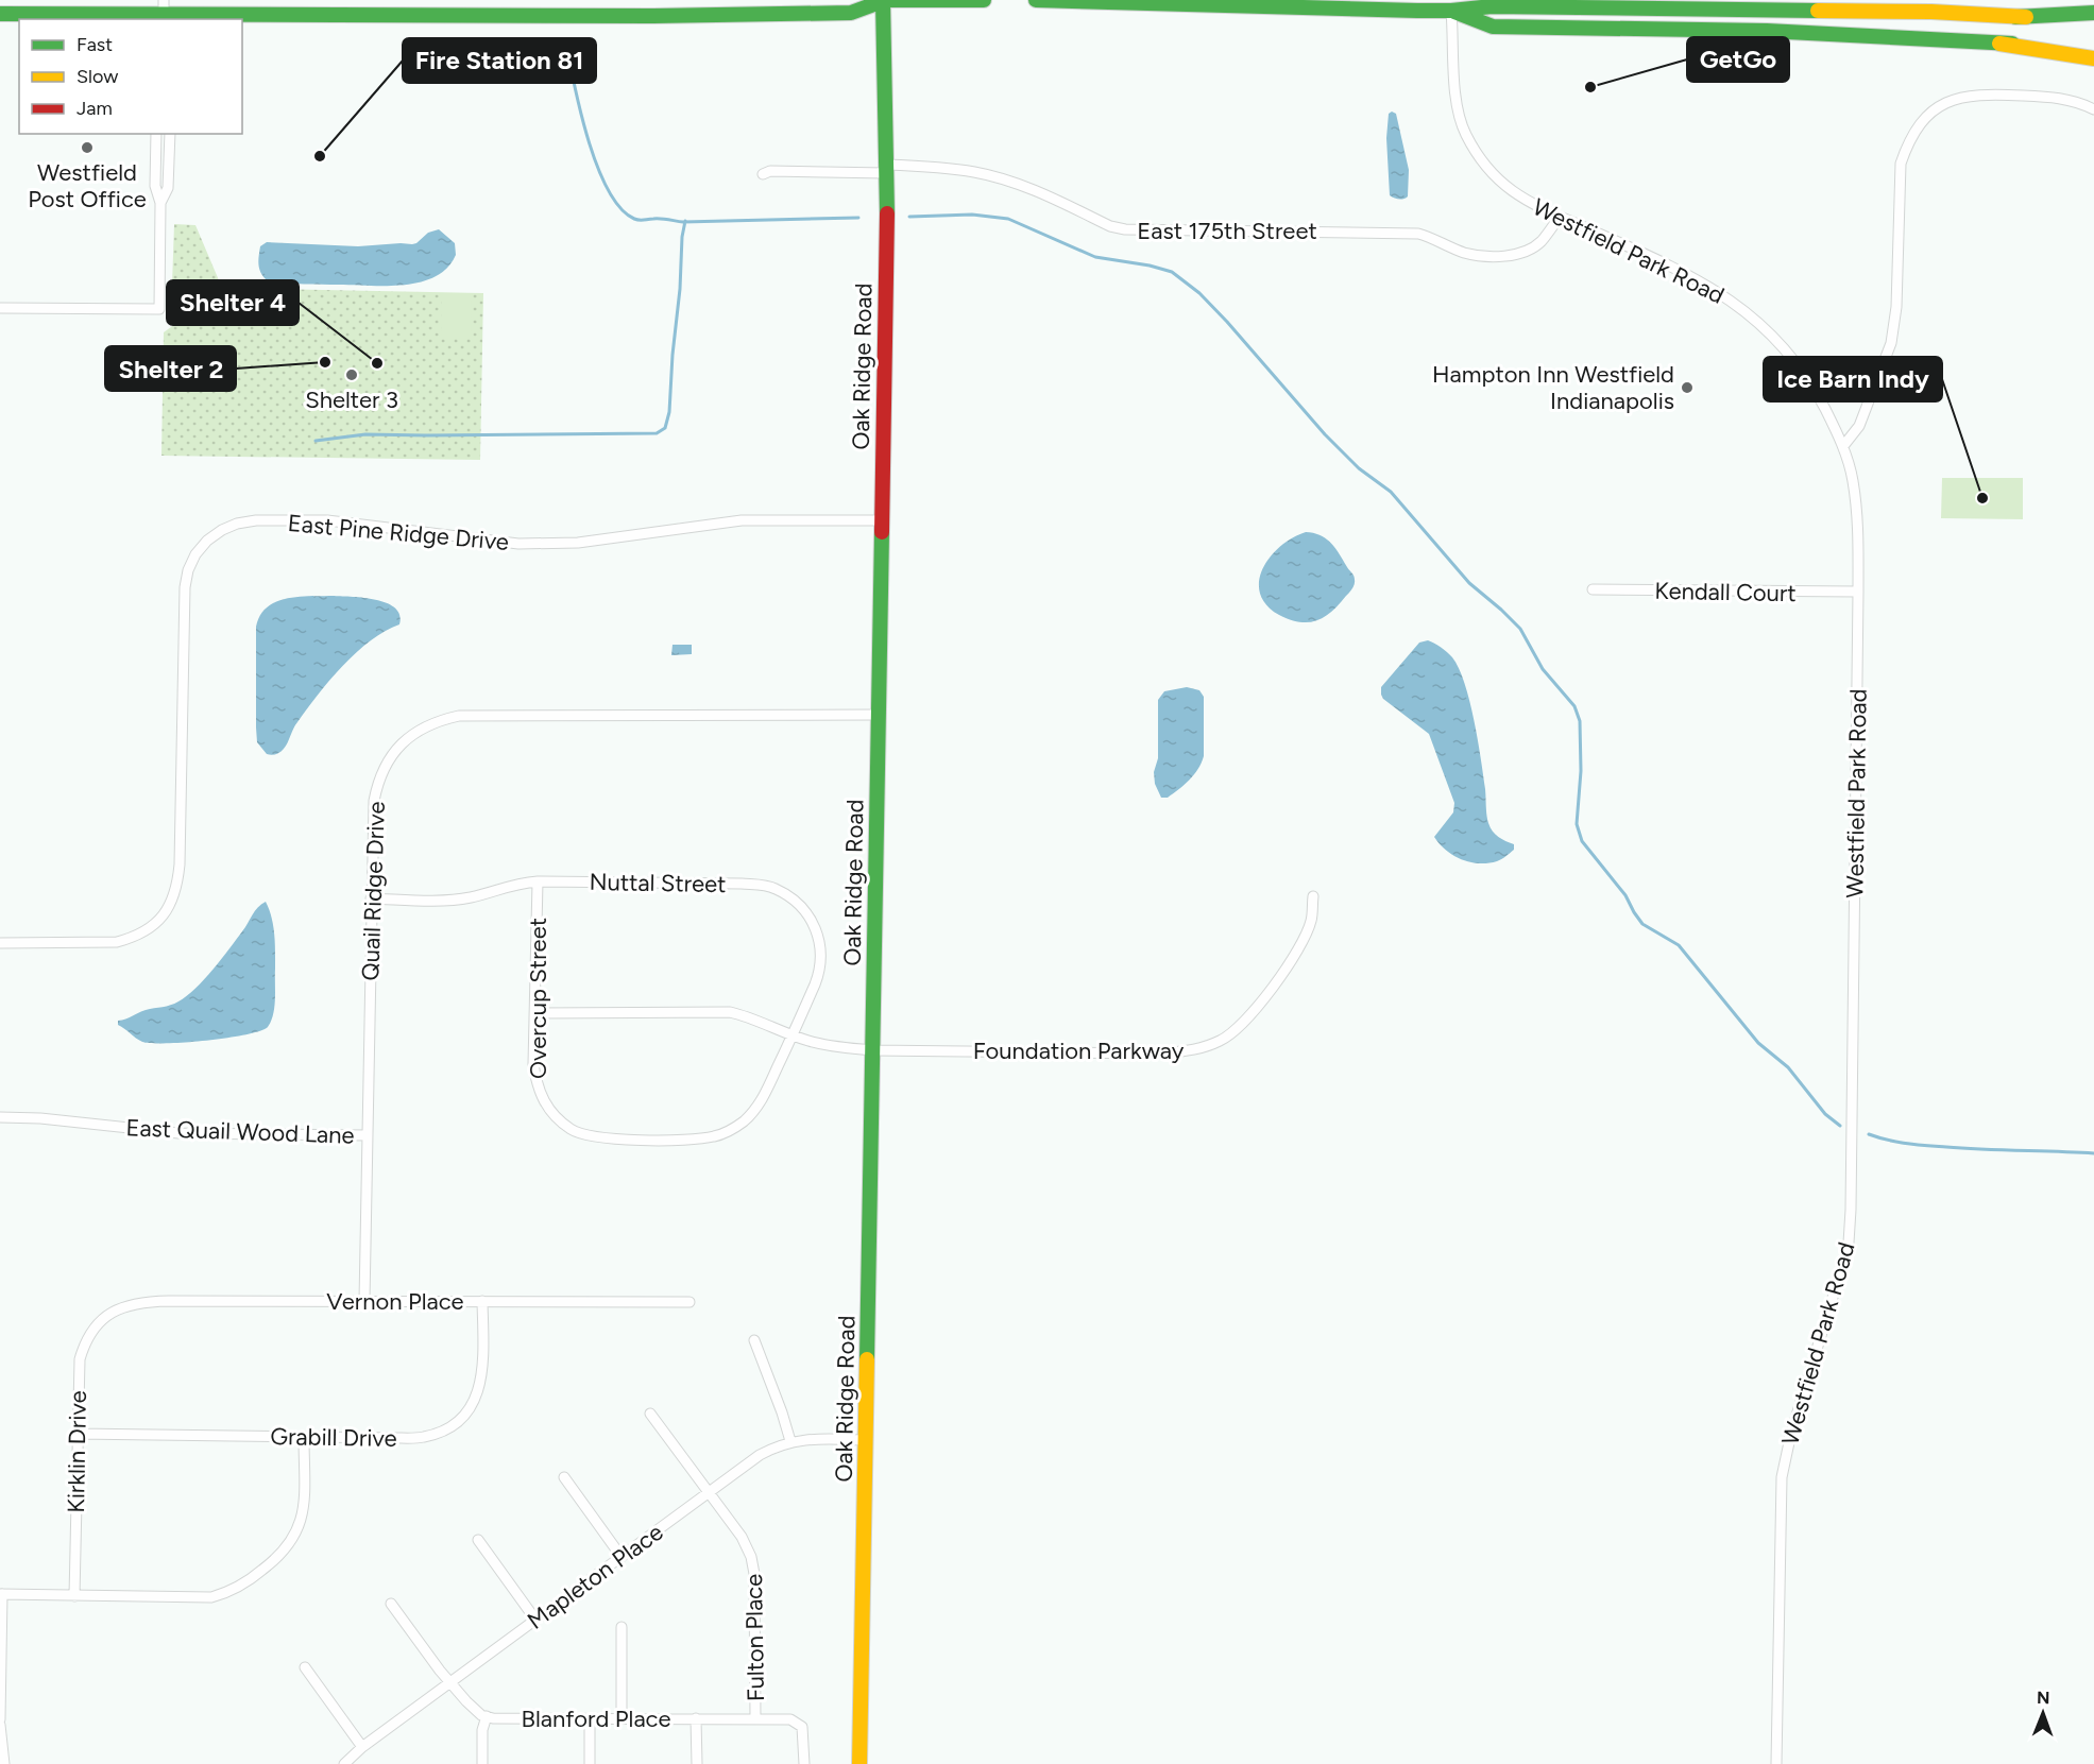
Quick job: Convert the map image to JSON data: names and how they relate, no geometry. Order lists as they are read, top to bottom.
{
  "streets": {
    "main road": ["Oak Ridge Road"],
    "street": [
      "East 175th Street",
      "Westfield Park Road",
      "East Pine Ridge Drive",
      "Kendall Court",
      "Nuttal Street",
      "Quail Ridge Drive",
      "Overcup Street",
      "Foundation Parkway",
      "East Quail Wood Lane",
      "Vernon Place",
      "Grabill Drive",
      "Kirklin Drive",
      "Mapleton Place",
      "Fulton Place",
      "Blanford Place"
    ]
  },
  "crossings": [
    ["East 175th Street", "Westfield Park Road"],
    ["East 175th Street", "Oak Ridge Road"],
    ["Westfield Park Road", "Kendall Court"],
    ["Oak Ridge Road", "East Pine Ridge Drive"],
    ["Oak Ridge Road", "Quail Ridge Drive"],
    ["Oak Ridge Road", "Foundation Parkway"],
    ["Oak Ridge Road", "Mapleton Place"],
    ["Nuttal Street", "Quail Ridge Drive"],
    ["Nuttal Street", "Overcup Street"],
    ["Nuttal Street", "Foundation Parkway"],
    ["Quail Ridge Drive", "East Quail Wood Lane"],
    ["Quail Ridge Drive", "Vernon Place"],
    ["Overcup Street", "Foundation Parkway"],
    ["Vernon Place", "Grabill Drive"],
    ["Vernon Place", "Kirklin Drive"],
    ["Grabill Drive", "Kirklin Drive"],
    ["Mapleton Place", "Fulton Place"],
    ["Mapleton Place", "Blanford Place"],
    ["Fulton Place", "Blanford Place"]
  ],
  "places": [
    "GetGo",
    "Westfield Post Office",
    "Fire Station 81",
    "Shelter 2",
    "Shelter 4",
    "Shelter 3",
    "Hampton Inn Westfield Indianapolis",
    "Ice Barn Indy"
  ],
  "legend": ["Fast", "Slow", "Jam"],
  "north": "top"
}
